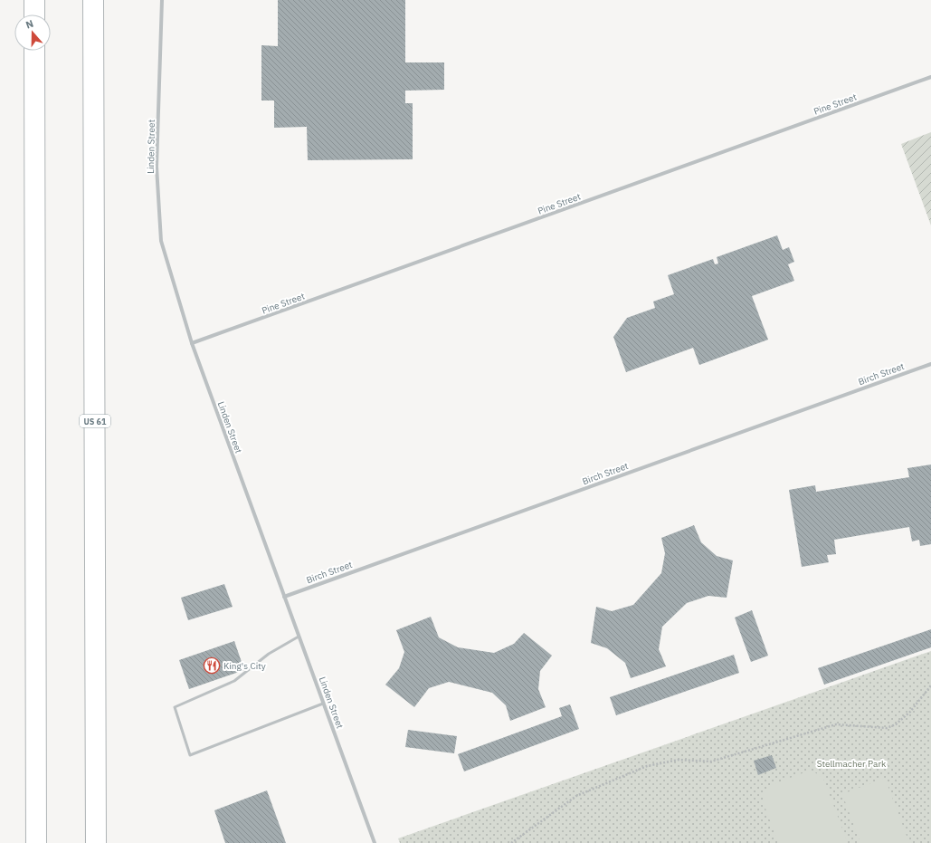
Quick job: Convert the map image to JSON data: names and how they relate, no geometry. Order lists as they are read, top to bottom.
{
  "streets": {
    "main road": ["US 61"],
    "street": ["Pine Street", "Linden Street", "Birch Street"]
  },
  "crossings": [
    ["Pine Street", "Linden Street"],
    ["Linden Street", "Birch Street"]
  ],
  "parks": ["Stellmacher Park"],
  "places": {
    "restaurant": ["King's City"]
  },
  "north": "top"
}
